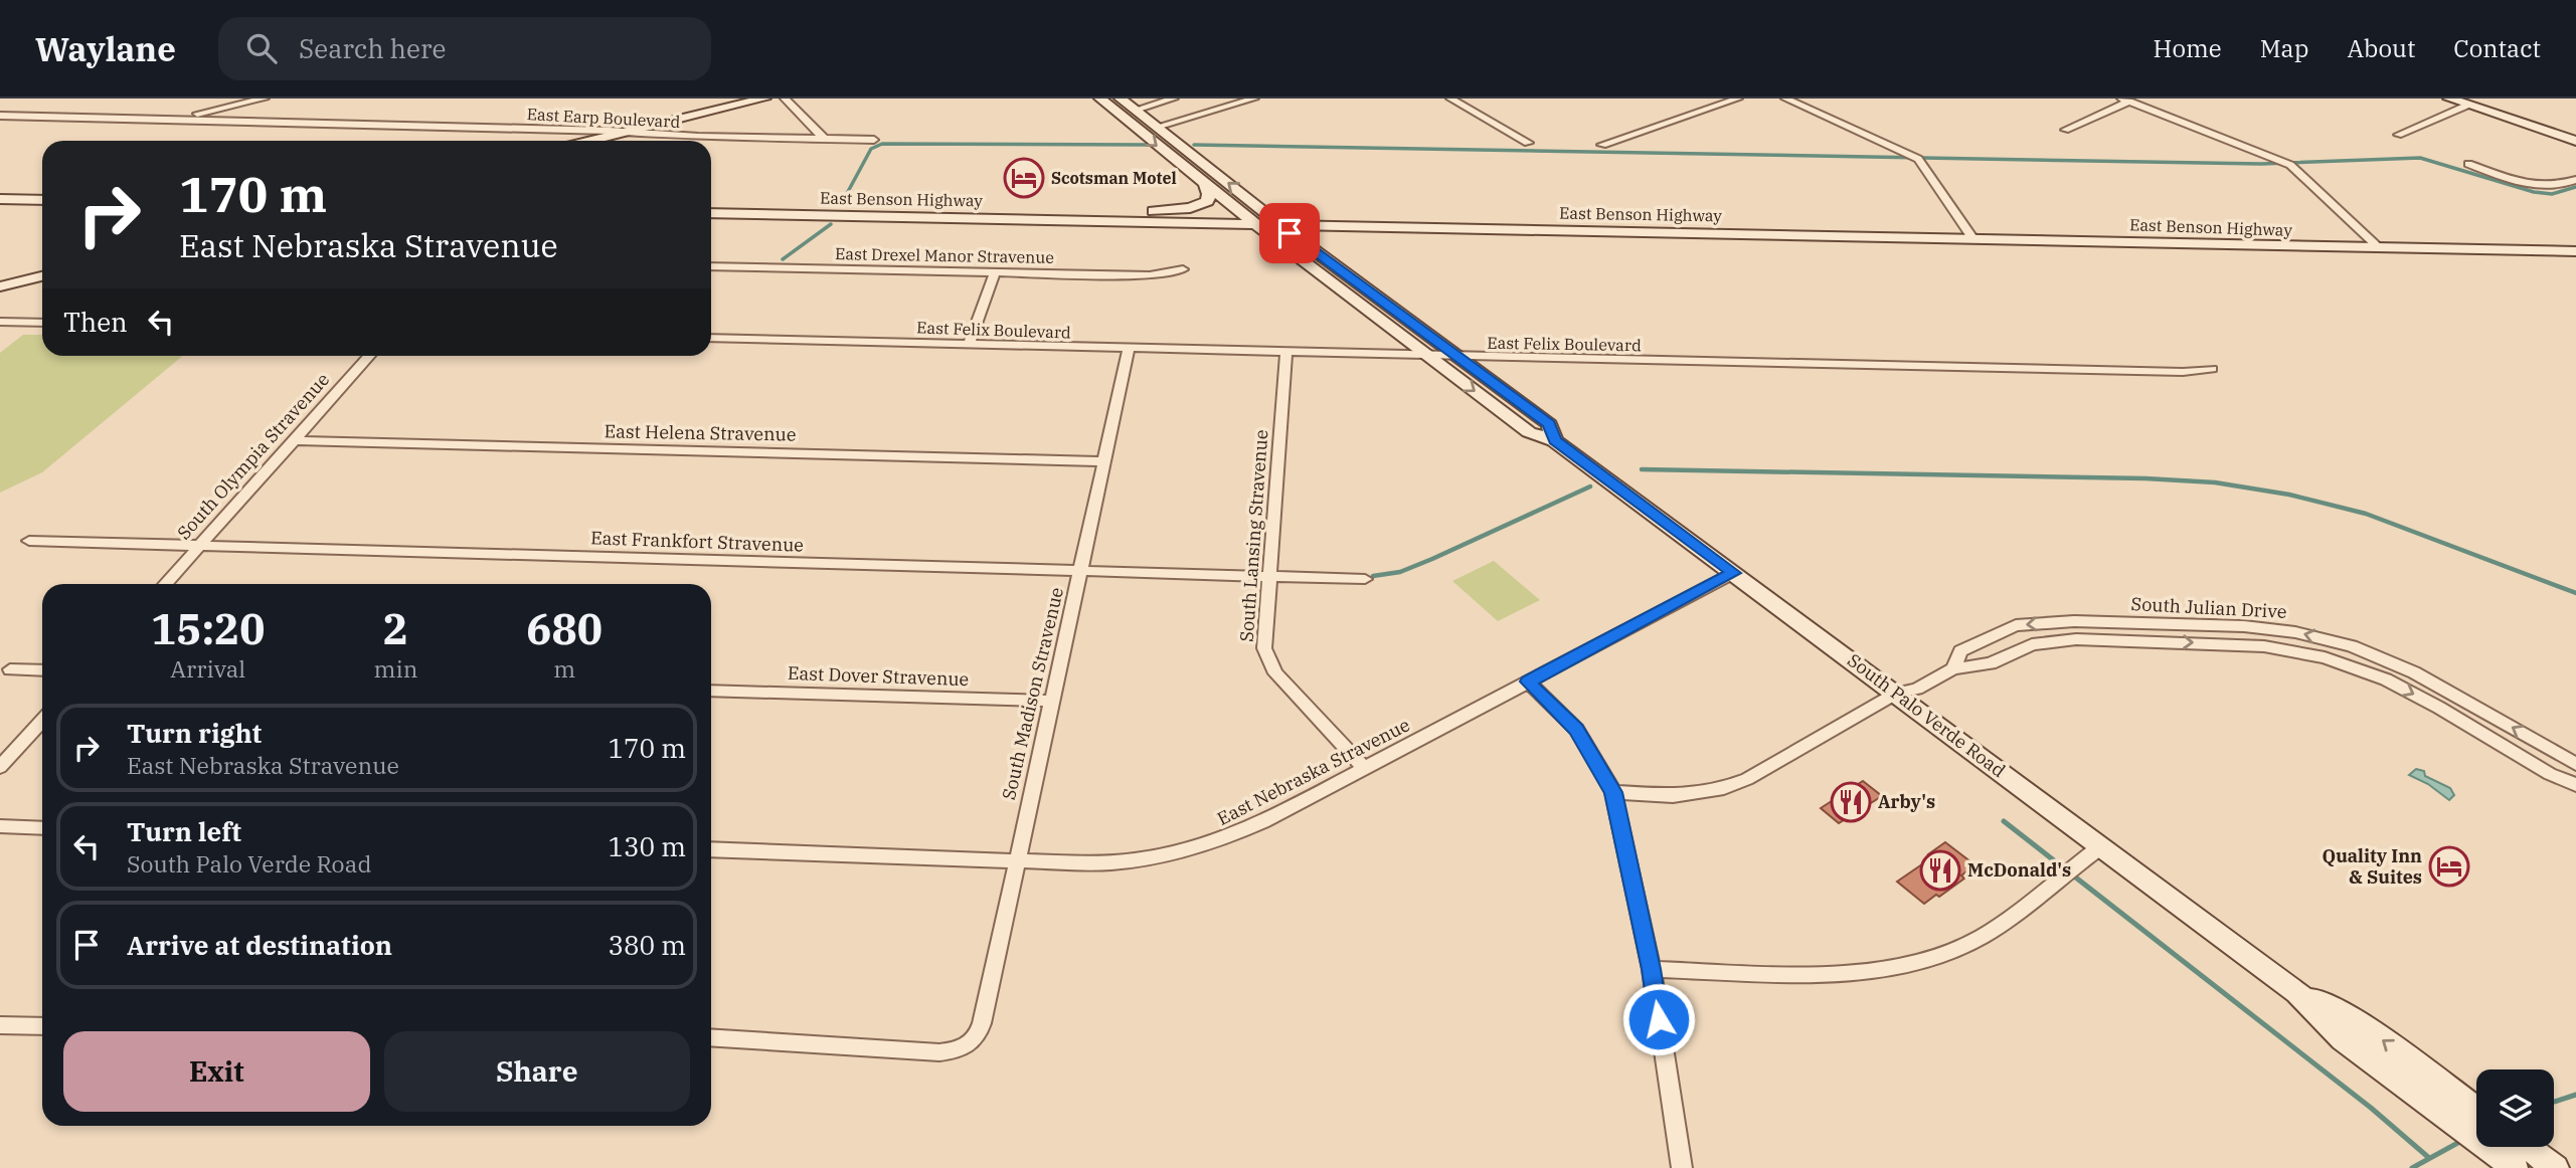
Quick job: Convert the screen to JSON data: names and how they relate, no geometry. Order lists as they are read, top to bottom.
{
  "streets": {
    "main road": ["East Benson Highway", "South Palo Verde Road"],
    "street": [
      "East Earp Boulevard",
      "East Drexel Manor Stravenue",
      "East Felix Boulevard",
      "East Helena Stravenue",
      "South Olympia Stravenue",
      "South Lansing Stravenue",
      "East Frankfort Stravenue",
      "South Julian Drive",
      "East Dover Stravenue",
      "South Madison Stravenue",
      "East Nebraska Stravenue"
    ]
  },
  "crossings": [
    ["East Benson Highway", "South Palo Verde Road"],
    ["East Felix Boulevard", "South Lansing Stravenue"],
    ["East Felix Boulevard", "South Madison Stravenue"],
    ["East Felix Boulevard", "South Palo Verde Road"],
    ["East Helena Stravenue", "South Olympia Stravenue"],
    ["East Helena Stravenue", "South Madison Stravenue"],
    ["South Olympia Stravenue", "East Frankfort Stravenue"],
    ["South Lansing Stravenue", "East Frankfort Stravenue"],
    ["South Lansing Stravenue", "East Nebraska Stravenue"],
    ["East Frankfort Stravenue", "South Madison Stravenue"],
    ["South Julian Drive", "South Palo Verde Road"],
    ["East Dover Stravenue", "South Madison Stravenue"],
    ["South Madison Stravenue", "East Nebraska Stravenue"],
    ["South Palo Verde Road", "East Nebraska Stravenue"]
  ],
  "places": {
    "hotel": ["Scotsman Motel", "Quality Inn & Suites"],
    "restaurant": ["Arby's", "McDonald's"]
  },
  "page": {
    "header": "Waylane",
    "search": "Search here",
    "nav": [
      "Home",
      "Map",
      "About",
      "Contact"
    ],
    "turn": ["170 m", "East Nebraska Stravenue"],
    "then": "Then",
    "eta": [
      "15:20",
      "Arrival",
      "2",
      "min",
      "680",
      "m"
    ],
    "list": [
      {
        "name": "Turn right",
        "note": "East Nebraska Stravenue",
        "value": "170 m"
      },
      {
        "name": "Turn left",
        "note": "South Palo Verde Road",
        "value": "130 m"
      },
      {
        "name": "Arrive at destination",
        "value": "380 m"
      }
    ],
    "buttons": ["Exit", "Share"]
  }
}
